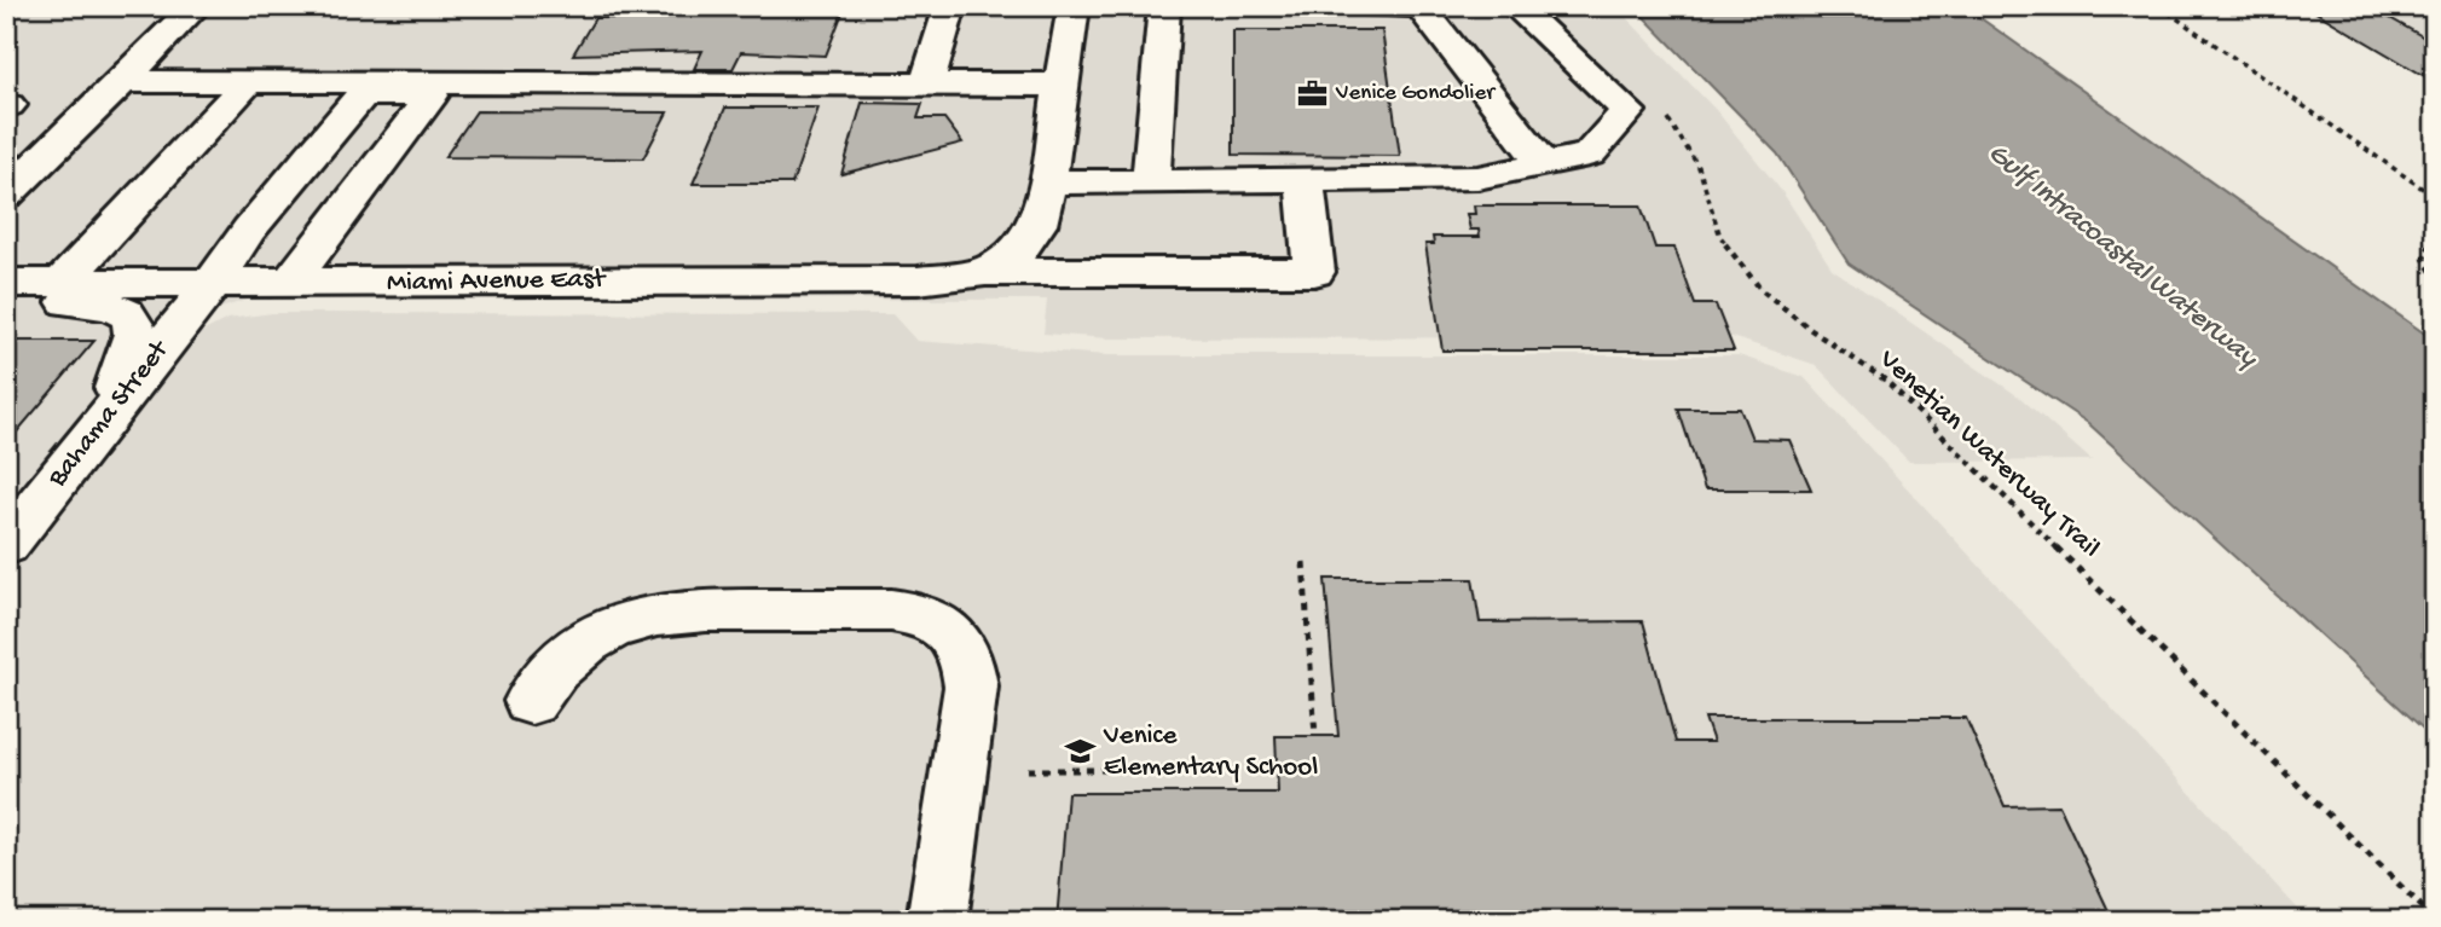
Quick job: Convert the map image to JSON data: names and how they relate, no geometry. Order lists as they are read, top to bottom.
{
  "streets": {
    "street": ["Miami Avenue East", "Bahama Street"],
    "path": ["Venetian Waterway Trail"]
  },
  "crossings": [
    ["Miami Avenue East", "Bahama Street"]
  ],
  "water": ["Gulf Intracoastal Waterway"],
  "places": {
    "office": ["Venice Gondolier"],
    "school or university": ["Venice Elementary School"]
  }
}
